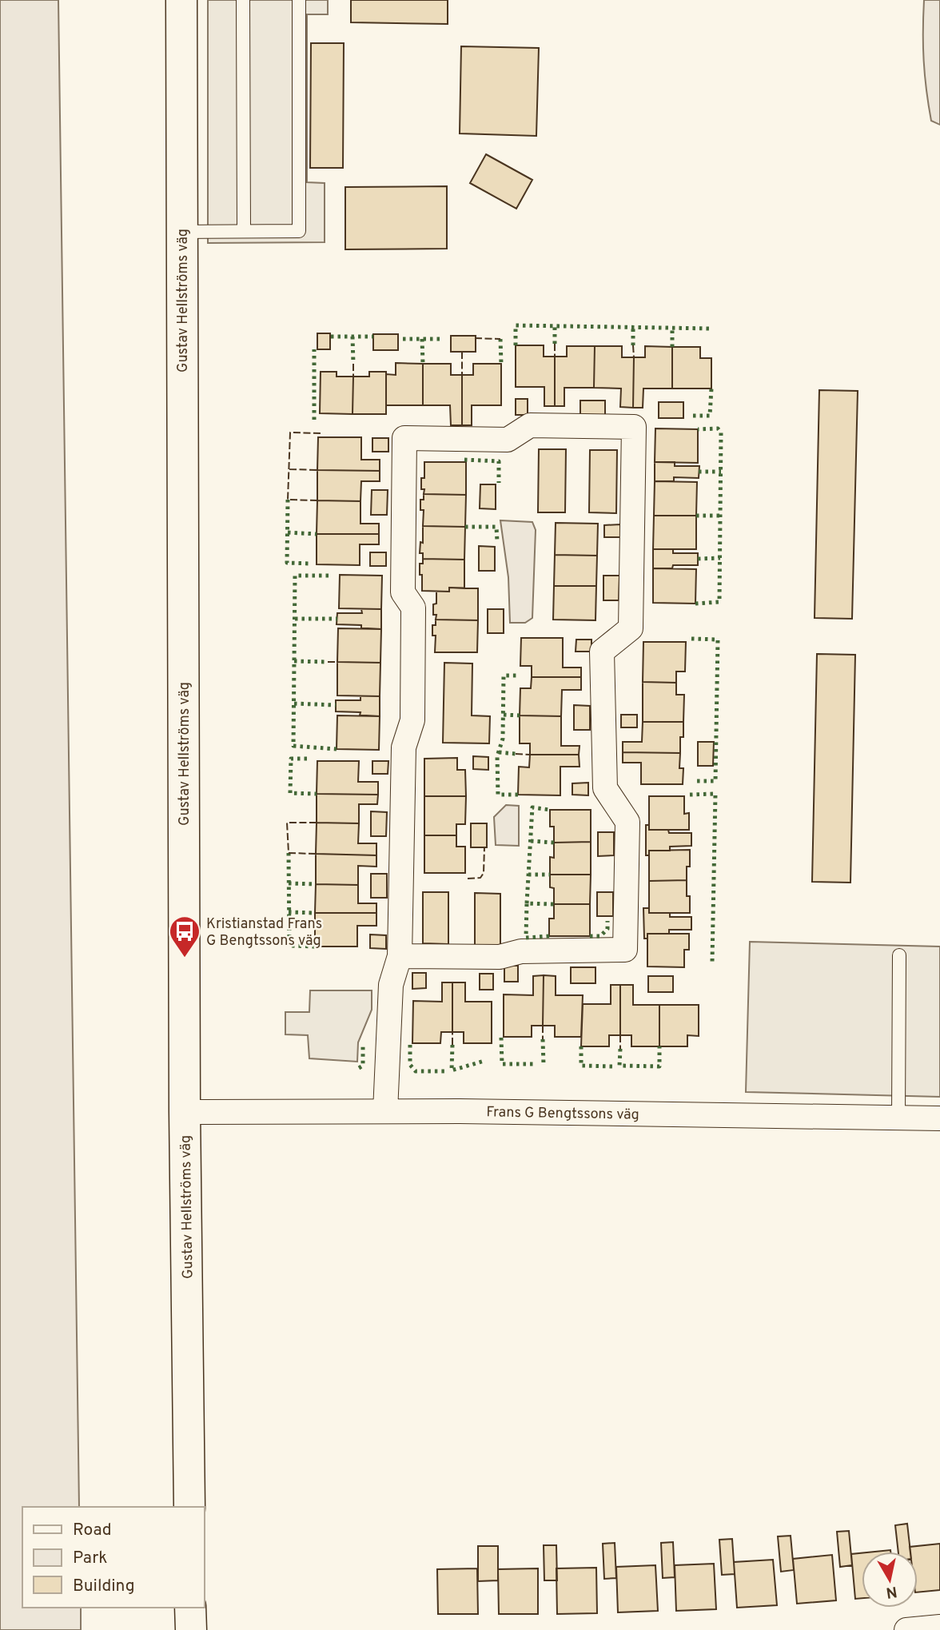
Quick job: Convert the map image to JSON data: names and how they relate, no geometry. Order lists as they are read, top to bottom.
{
  "streets": {
    "street": ["Gustav Hellströms väg", "Frans G Bengtssons väg"]
  },
  "crossings": [
    ["Gustav Hellströms väg", "Frans G Bengtssons väg"]
  ],
  "places": {
    "bus stop": ["Kristianstad Frans G Bengtssons väg"]
  },
  "legend": ["Road", "Park", "Building"],
  "north": "bottom"
}
